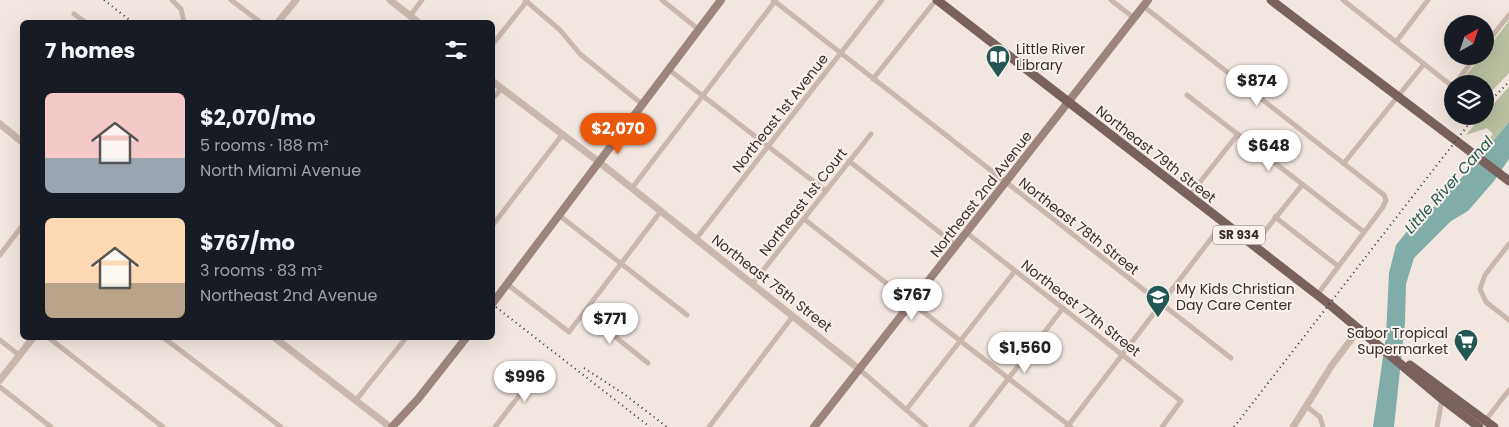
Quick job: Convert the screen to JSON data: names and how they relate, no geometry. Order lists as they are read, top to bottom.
{
  "streets": {
    "main road": ["Northeast 79th Street", "Northeast 2nd Avenue", "SR 934"],
    "street": [
      "Northeast 1st Avenue",
      "Northeast 1st Court",
      "Northeast 78th Street",
      "Northeast 75th Street",
      "Northeast 77th Street"
    ]
  },
  "crossings": [
    ["Northeast 1st Avenue", "Northeast 78th Street"],
    ["Northeast 1st Avenue", "Northeast 75th Street"],
    ["Northeast 79th Street", "Northeast 2nd Avenue"],
    ["Northeast 2nd Avenue", "Northeast 78th Street"],
    ["Northeast 2nd Avenue", "Northeast 75th Street"],
    ["Northeast 2nd Avenue", "Northeast 77th Street"],
    ["Northeast 1st Court", "Northeast 75th Street"]
  ],
  "water": ["Little River Canal"],
  "places": {
    "library": ["Little River Library"],
    "school or university": ["My Kids Christian Day Care Center"],
    "supermarket": ["Sabor Tropical Supermarket"]
  },
  "north": "top right",
  "page": {
    "heading": "7 homes",
    "price": [
      "$874",
      "$2,070",
      "$648",
      "$767",
      "$771",
      "$1,560",
      "$996"
    ],
    "list": [
      {
        "name": "$2,070/mo",
        "note": "5 rooms · 188 m² · North Miami Avenue"
      },
      {
        "name": "$767/mo",
        "note": "3 rooms · 83 m² · Northeast 2nd Avenue"
      }
    ]
  }
}
